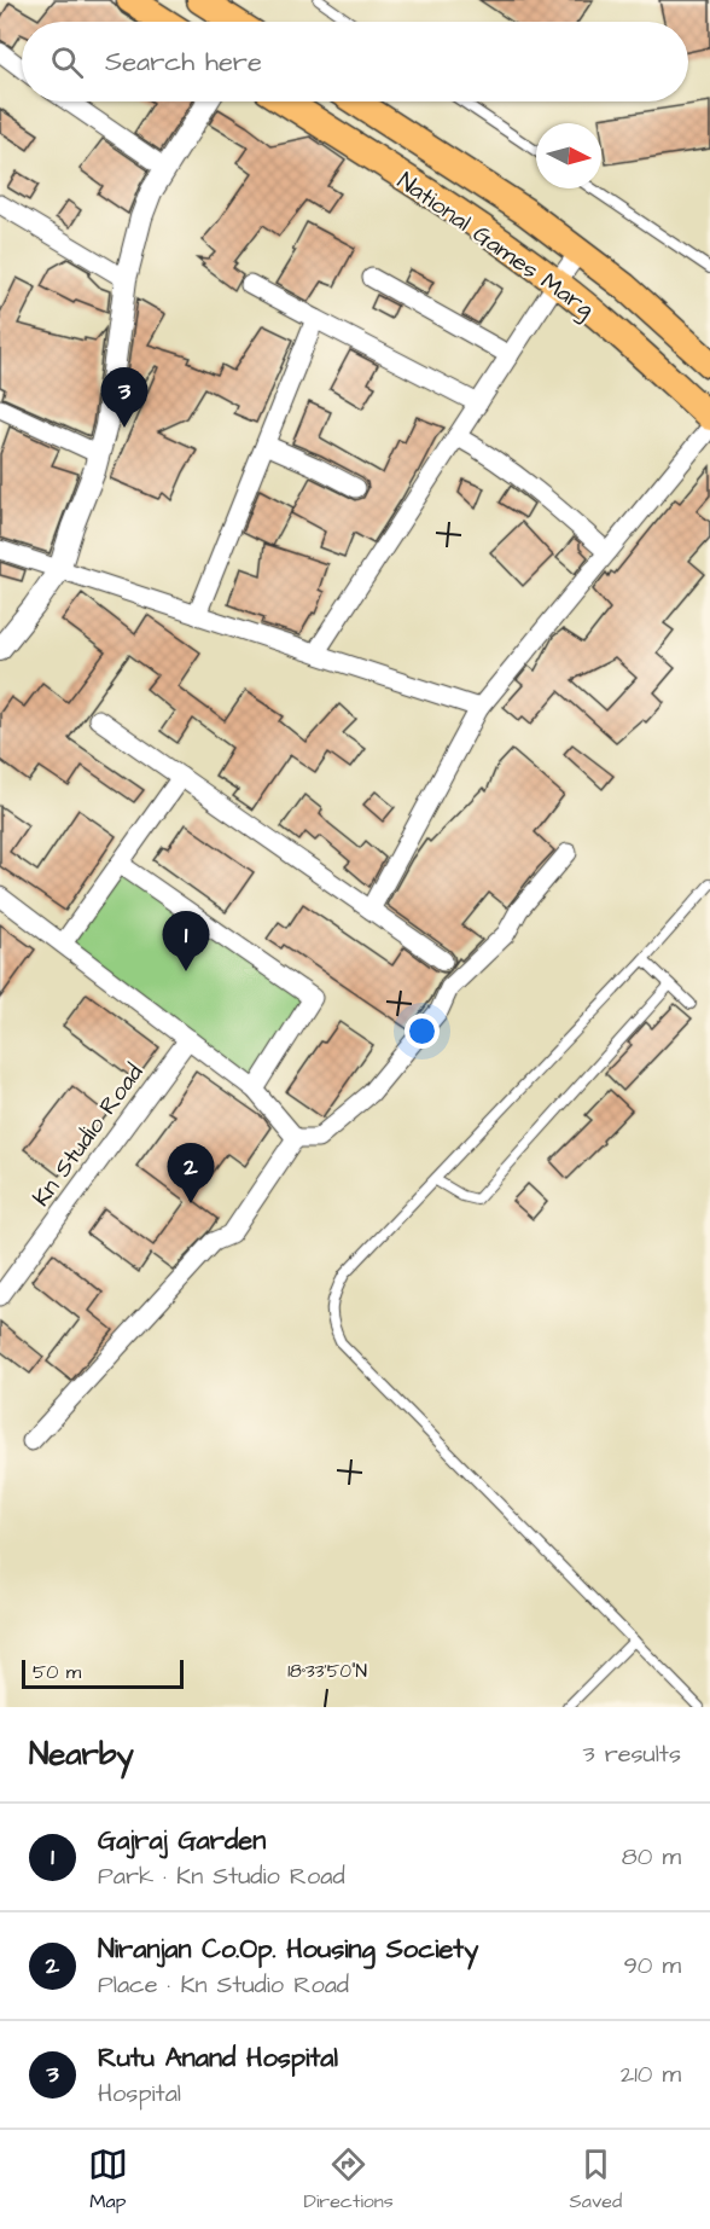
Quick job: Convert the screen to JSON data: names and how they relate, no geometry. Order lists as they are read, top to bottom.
{
  "streets": {
    "main road": ["National Games Marg"],
    "street": ["Kn Studio Road"]
  },
  "scale_bar": "50 m",
  "north": "right",
  "page": {
    "search": "Search here",
    "pins": ["3", "1", "2"],
    "scale": "50 m",
    "heading": ["Nearby", "3 results"],
    "list": [
      {
        "mark": "1",
        "name": "Gajraj Garden",
        "note": "Park · Kn Studio Road",
        "value": "80 m"
      },
      {
        "mark": "2",
        "name": "Niranjan Co.Op. Housing Society",
        "note": "Place · Kn Studio Road",
        "value": "90 m"
      },
      {
        "mark": "3",
        "name": "Rutu Anand Hospital",
        "note": "Hospital",
        "value": "210 m"
      }
    ],
    "nav": ["Map", "Directions", "Saved"]
  },
  "coordinates": ["18°33'50\"N"]
}
